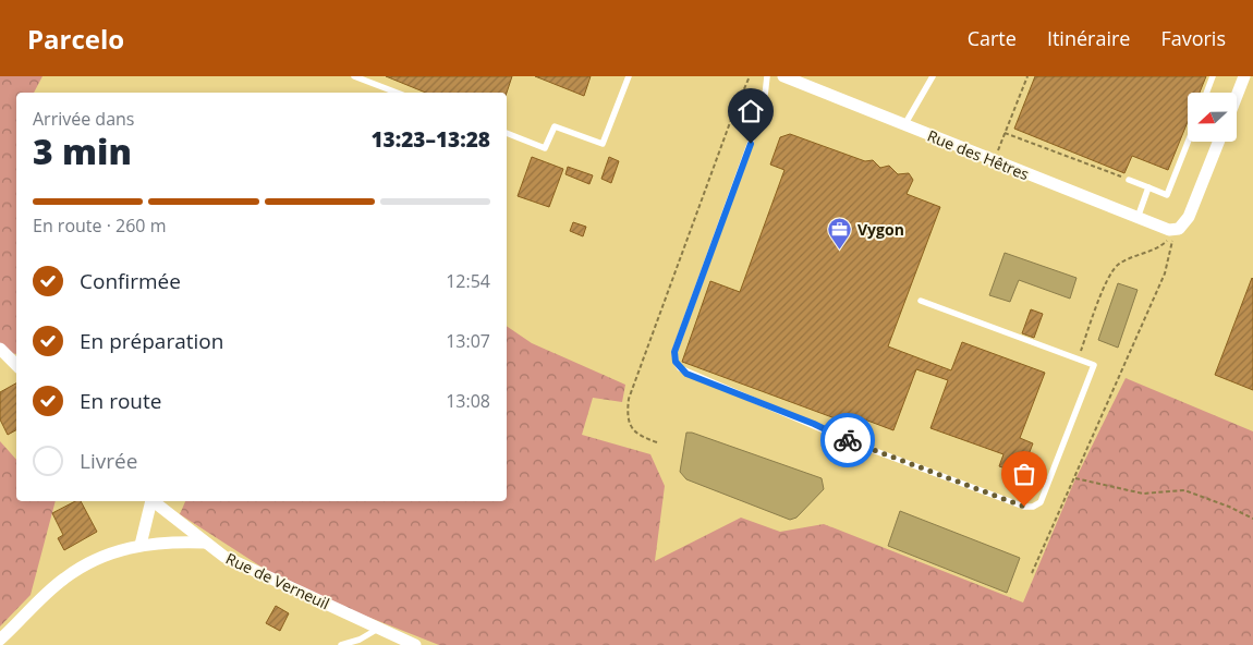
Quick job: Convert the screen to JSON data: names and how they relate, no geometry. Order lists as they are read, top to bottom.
{
  "streets": {
    "street": ["Rue des Hêtres", "Rue de Verneuil"]
  },
  "places": {
    "office": ["Vygon"]
  },
  "north": "left",
  "page": {
    "header": "Parcelo",
    "nav": ["Carte", "Itinéraire", "Favoris"],
    "heading": ["3 min", "Arrivée dans", "13:23–13:28"],
    "bar": "En route · 260 m",
    "list": [
      ["Confirmée", "12:54"],
      ["En préparation", "13:07"],
      ["En route", "13:08"],
      "Livrée"
    ]
  }
}
